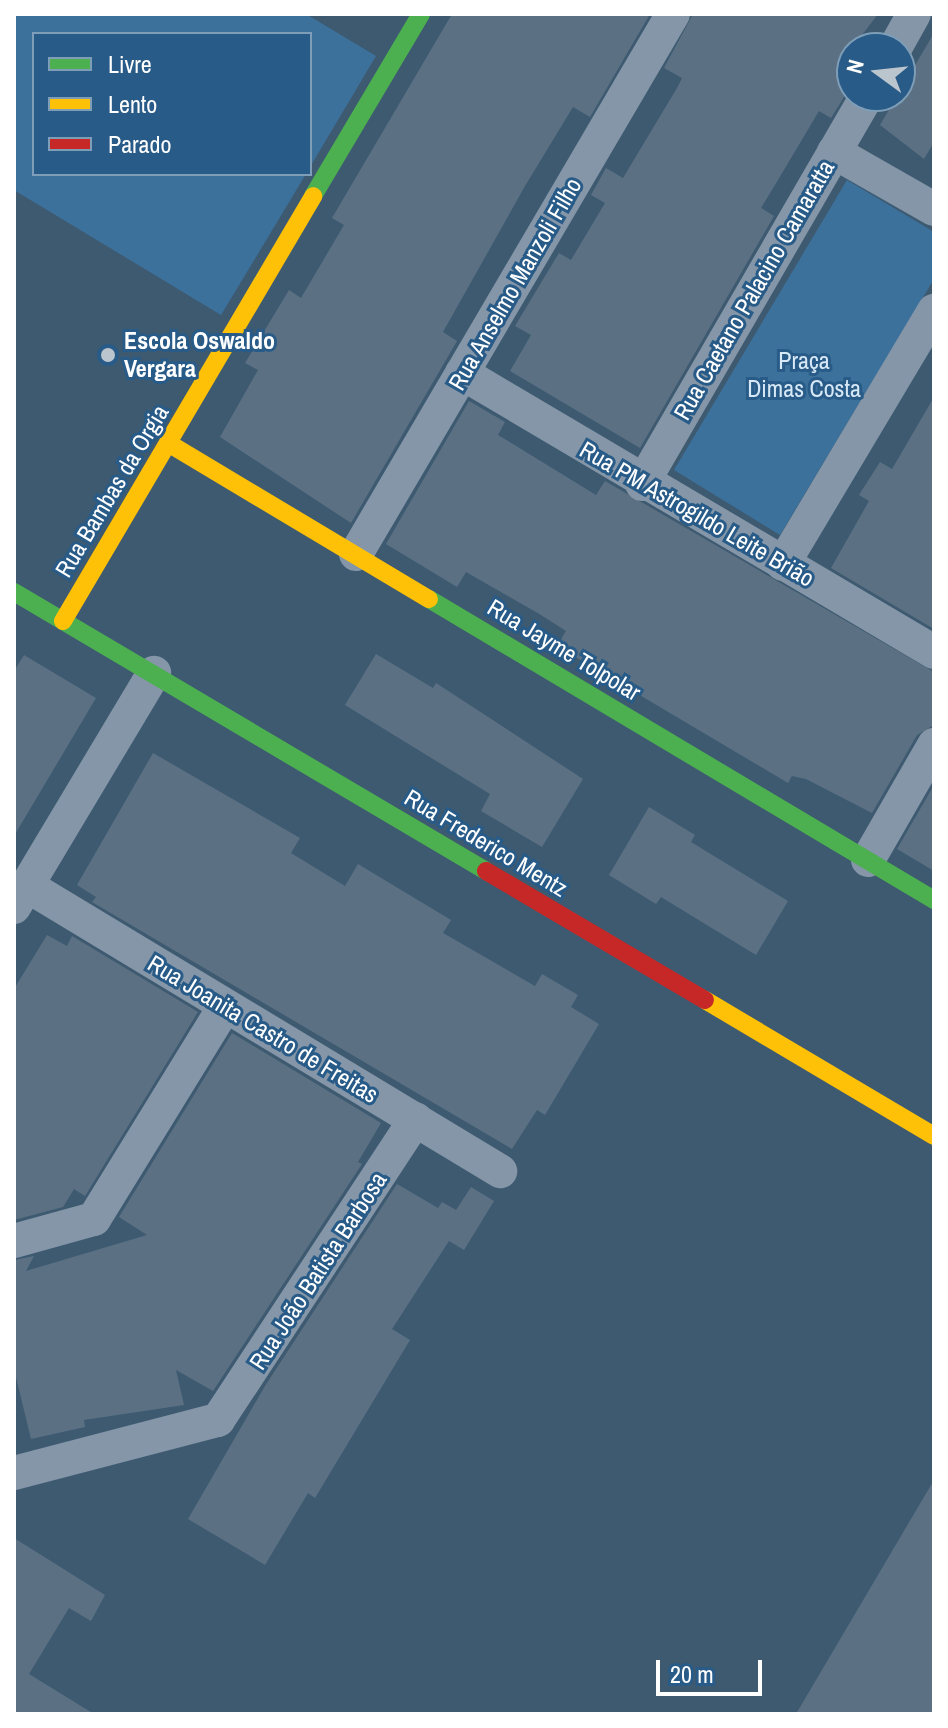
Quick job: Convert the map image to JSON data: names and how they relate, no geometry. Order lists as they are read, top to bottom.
{
  "streets": {
    "street": [
      "Rua Anselmo Manzoli Filho",
      "Rua Caetano Palacino Camaratta",
      "Rua Bambas da Orgia",
      "Rua PM Astrogildo Leite Brião",
      "Rua Jayme Tolpolar",
      "Rua Frederico Mentz",
      "Rua Joanita Castro de Freitas",
      "Rua João Batista Barbosa"
    ]
  },
  "crossings": [
    ["Rua Anselmo Manzoli Filho", "Rua PM Astrogildo Leite Brião"],
    ["Rua Anselmo Manzoli Filho", "Rua Jayme Tolpolar"],
    ["Rua Caetano Palacino Camaratta", "Rua PM Astrogildo Leite Brião"],
    ["Rua Bambas da Orgia", "Rua Jayme Tolpolar"],
    ["Rua Bambas da Orgia", "Rua Frederico Mentz"],
    ["Rua Joanita Castro de Freitas", "Rua João Batista Barbosa"]
  ],
  "parks": ["Praça Dimas Costa"],
  "places": ["Escola Oswaldo Vergara"],
  "legend": ["Livre", "Lento", "Parado"],
  "scale_bar": "20 m",
  "north": "left"
}
